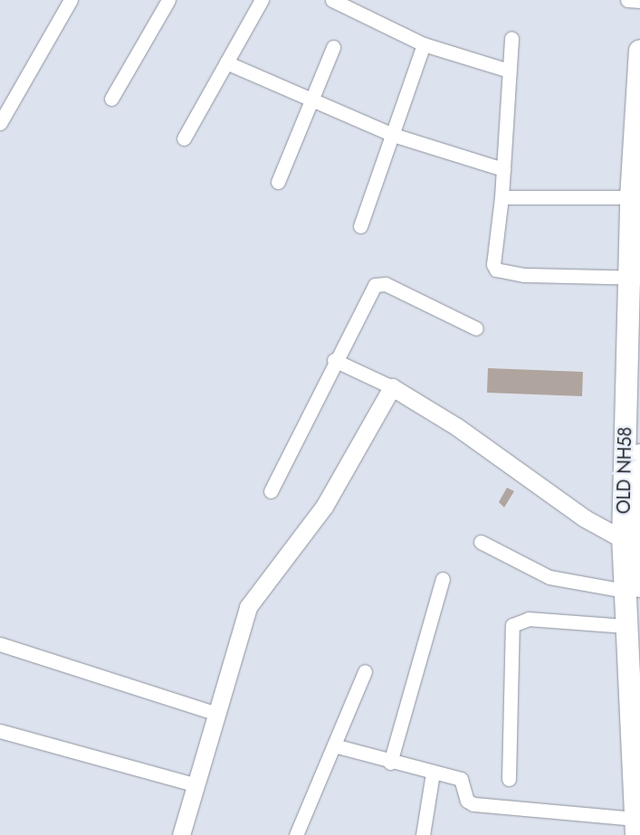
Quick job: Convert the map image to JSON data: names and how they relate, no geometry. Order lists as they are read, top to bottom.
{
  "streets": {
    "main road": ["OLD NH58"]
  }
}
